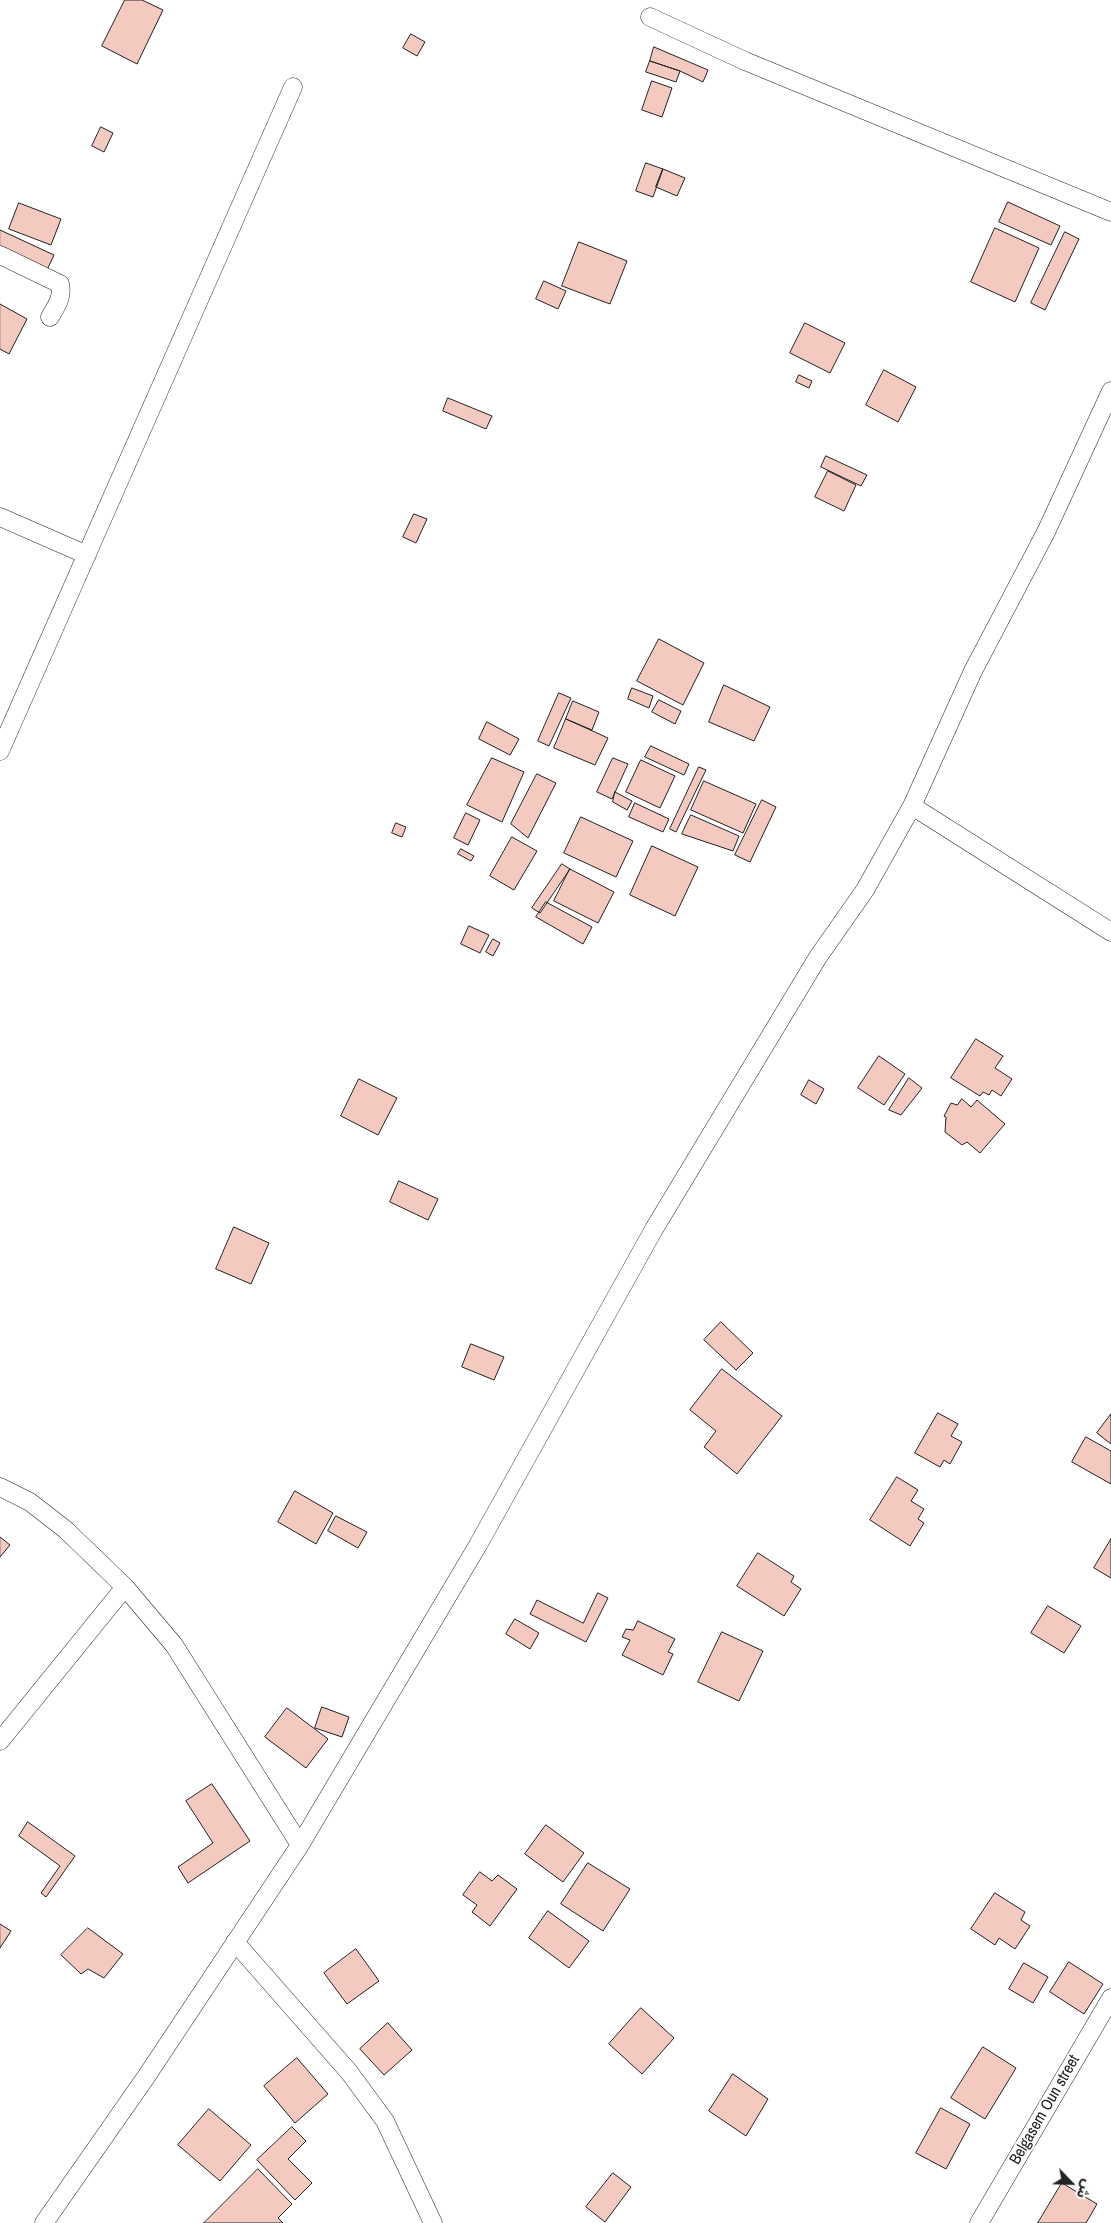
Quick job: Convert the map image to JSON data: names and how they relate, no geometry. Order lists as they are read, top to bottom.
{
  "streets": {
    "street": ["Belgasem Oun street"]
  },
  "north": "bottom right"
}
